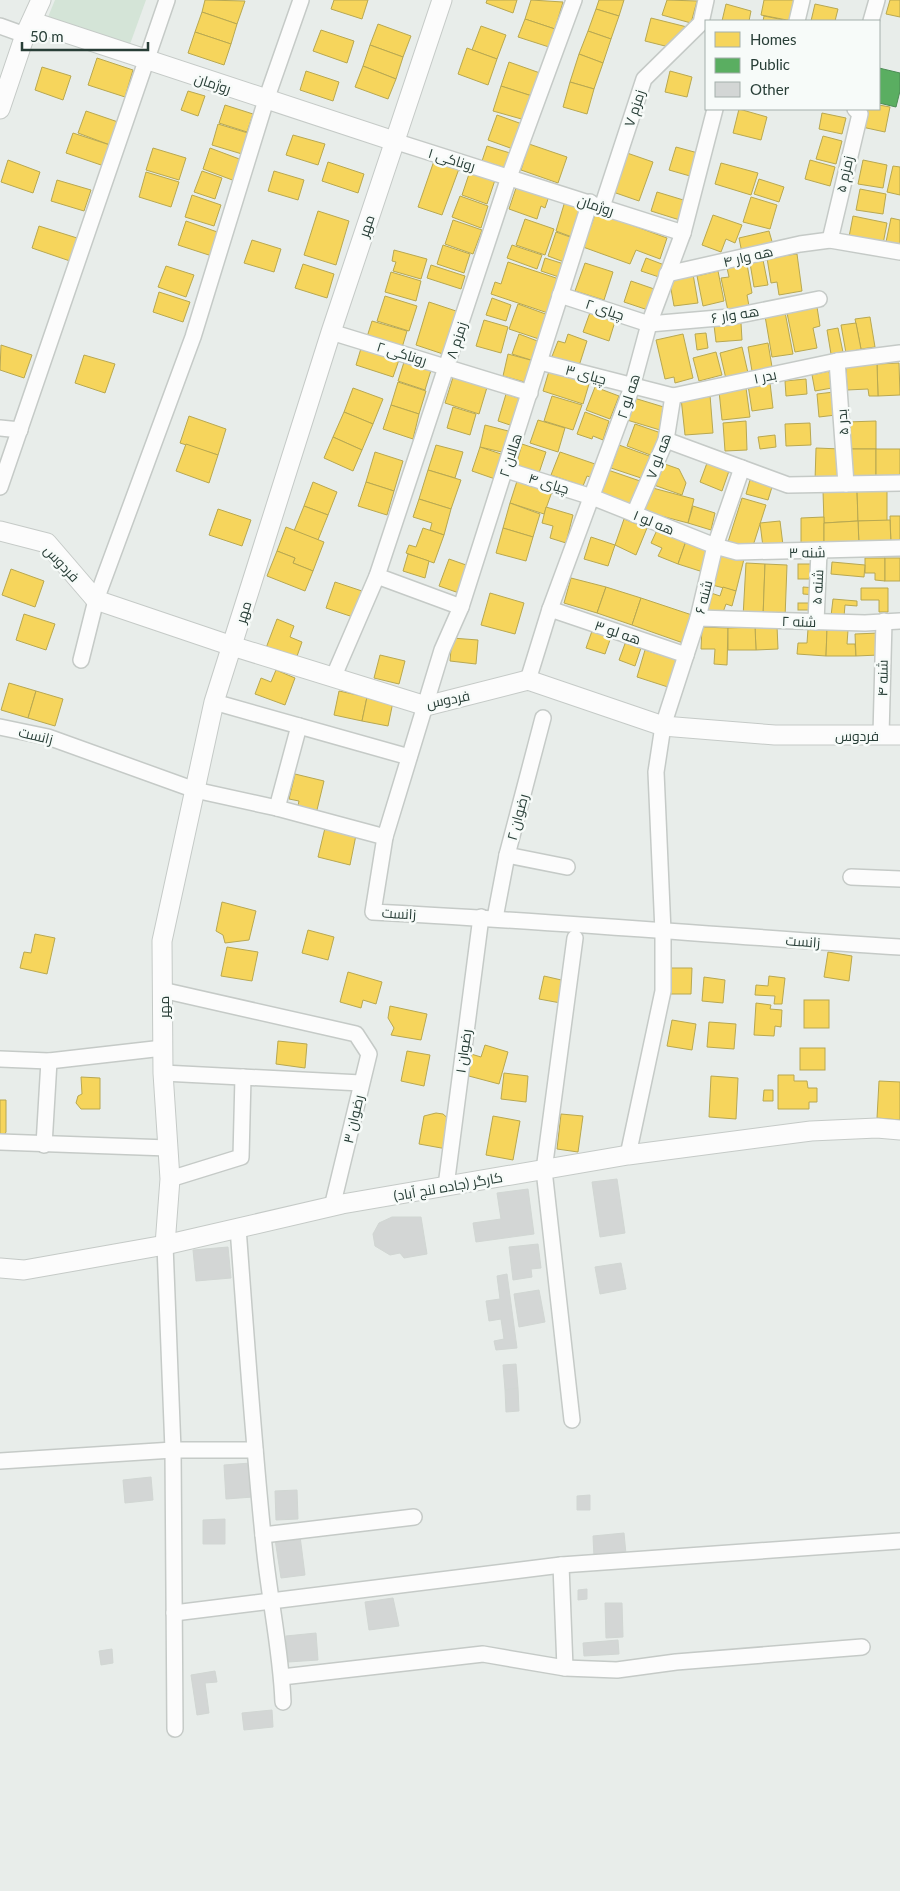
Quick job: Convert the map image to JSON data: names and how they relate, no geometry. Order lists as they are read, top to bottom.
{
  "streets": {
    "street": [
      "روژمان",
      "زمزم ۷",
      "روناکی ۱",
      "زمزم ۵",
      "مهر",
      "هه وار ۴",
      "چیای ۲",
      "هه وار ۶",
      "زمزم ۸",
      "روناکی ۲",
      "چیای ۳",
      "بدر ۱",
      "هه لو ۲",
      "بدر ۵",
      "هالان ۲",
      "هه لو ۷",
      "چیای ۴",
      "هه لو ۱",
      "شنه ۳",
      "فردوس",
      "شنه ۵",
      "شنه ۶",
      "شنه ۲",
      "هه لو ۳",
      "شنه ۴",
      "زانست",
      "رضوان ۲",
      "رضوان ۱",
      "رضوان ۳",
      "کارگر (جاده لنج آباد)"
    ]
  },
  "crossings": [
    ["روژمان", "زمزم ۷"],
    ["روژمان", "روناکی ۱"],
    ["روژمان", "مهر"],
    ["روژمان", "زمزم ۸"],
    ["روژمان", "هه لو ۲"],
    ["روژمان", "هالان ۲"],
    ["زمزم ۷", "هالان ۲"],
    ["روناکی ۱", "مهر"],
    ["روناکی ۱", "زمزم ۸"],
    ["زمزم ۵", "هه وار ۴"],
    ["مهر", "روناکی ۲"],
    ["مهر", "فردوس"],
    ["مهر", "زانست"],
    ["مهر", "رضوان ۳"],
    ["مهر", "کارگر (جاده لنج آباد)"],
    ["هه وار ۴", "هه لو ۲"],
    ["چیای ۲", "هه وار ۶"],
    ["چیای ۲", "هه لو ۲"],
    ["چیای ۲", "هالان ۲"],
    ["هه وار ۶", "هه لو ۲"],
    ["زمزم ۸", "روناکی ۲"],
    ["زمزم ۸", "فردوس"],
    ["روناکی ۲", "هالان ۲"],
    ["چیای ۳", "بدر ۱"],
    ["چیای ۳", "هه لو ۲"],
    ["چیای ۳", "هالان ۲"],
    ["بدر ۱", "هه لو ۲"],
    ["بدر ۱", "بدر ۵"],
    ["بدر ۱", "هه لو ۷"],
    ["هه لو ۲", "چیای ۴"],
    ["هه لو ۲", "هه لو ۱"],
    ["هه لو ۲", "فردوس"],
    ["هه لو ۲", "هه لو ۳"],
    ["هالان ۲", "چیای ۴"],
    ["هالان ۲", "فردوس"],
    ["هه لو ۷", "هه لو ۱"],
    ["چیای ۴", "هه لو ۱"],
    ["هه لو ۱", "شنه ۳"],
    ["هه لو ۱", "شنه ۶"],
    ["شنه ۳", "شنه ۵"],
    ["شنه ۳", "شنه ۶"],
    ["فردوس", "شنه ۶"],
    ["فردوس", "شنه ۴"],
    ["شنه ۵", "شنه ۲"],
    ["شنه ۶", "شنه ۲"],
    ["شنه ۶", "هه لو ۳"],
    ["شنه ۲", "شنه ۴"],
    ["زانست", "رضوان ۲"],
    ["زانست", "رضوان ۱"],
    ["رضوان ۲", "رضوان ۱"],
    ["رضوان ۱", "کارگر (جاده لنج آباد)"],
    ["رضوان ۳", "کارگر (جاده لنج آباد)"]
  ],
  "legend": ["Homes", "Public", "Other"],
  "scale_bar": "50 m"
}
